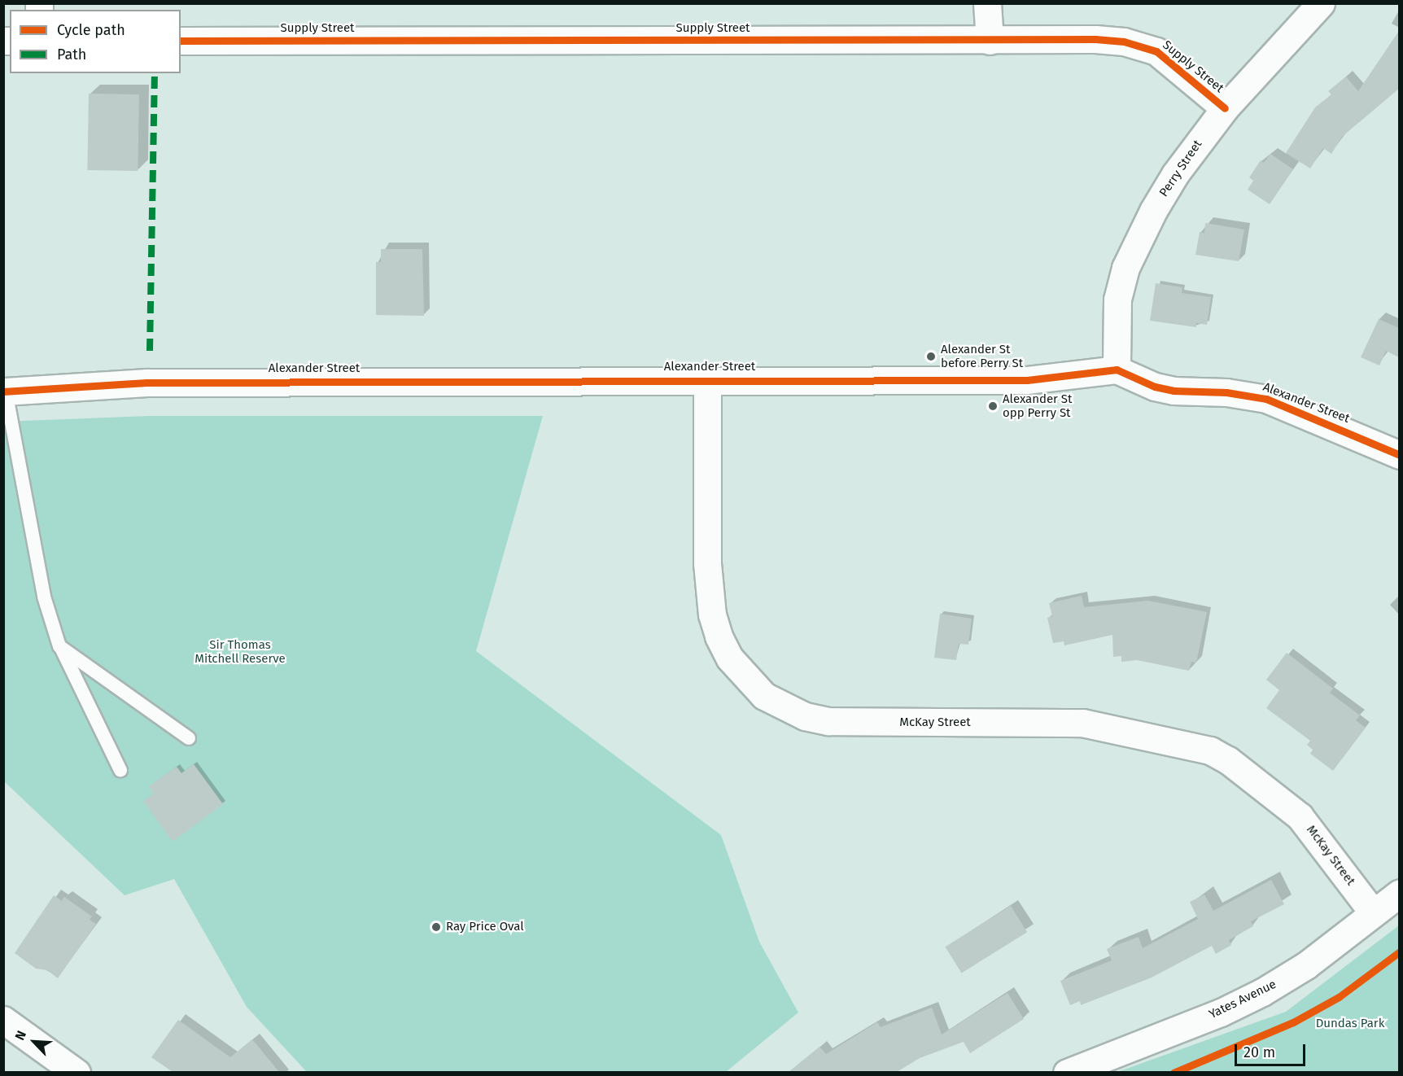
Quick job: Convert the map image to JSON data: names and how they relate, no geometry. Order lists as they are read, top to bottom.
{
  "streets": {
    "street": [
      "Supply Street",
      "Perry Street",
      "Alexander Street",
      "McKay Street",
      "Yates Avenue"
    ]
  },
  "crossings": [
    ["Supply Street", "Perry Street"],
    ["Perry Street", "Alexander Street"],
    ["Alexander Street", "McKay Street"],
    ["McKay Street", "Yates Avenue"]
  ],
  "parks": ["Sir Thomas Mitchell Reserve", "Dundas Park"],
  "places": ["Alexander St before Perry St", "Alexander St opp Perry St", "Ray Price Oval"],
  "legend": ["Cycle path", "Path"],
  "scale_bar": "20 m",
  "north": "top left"
}
